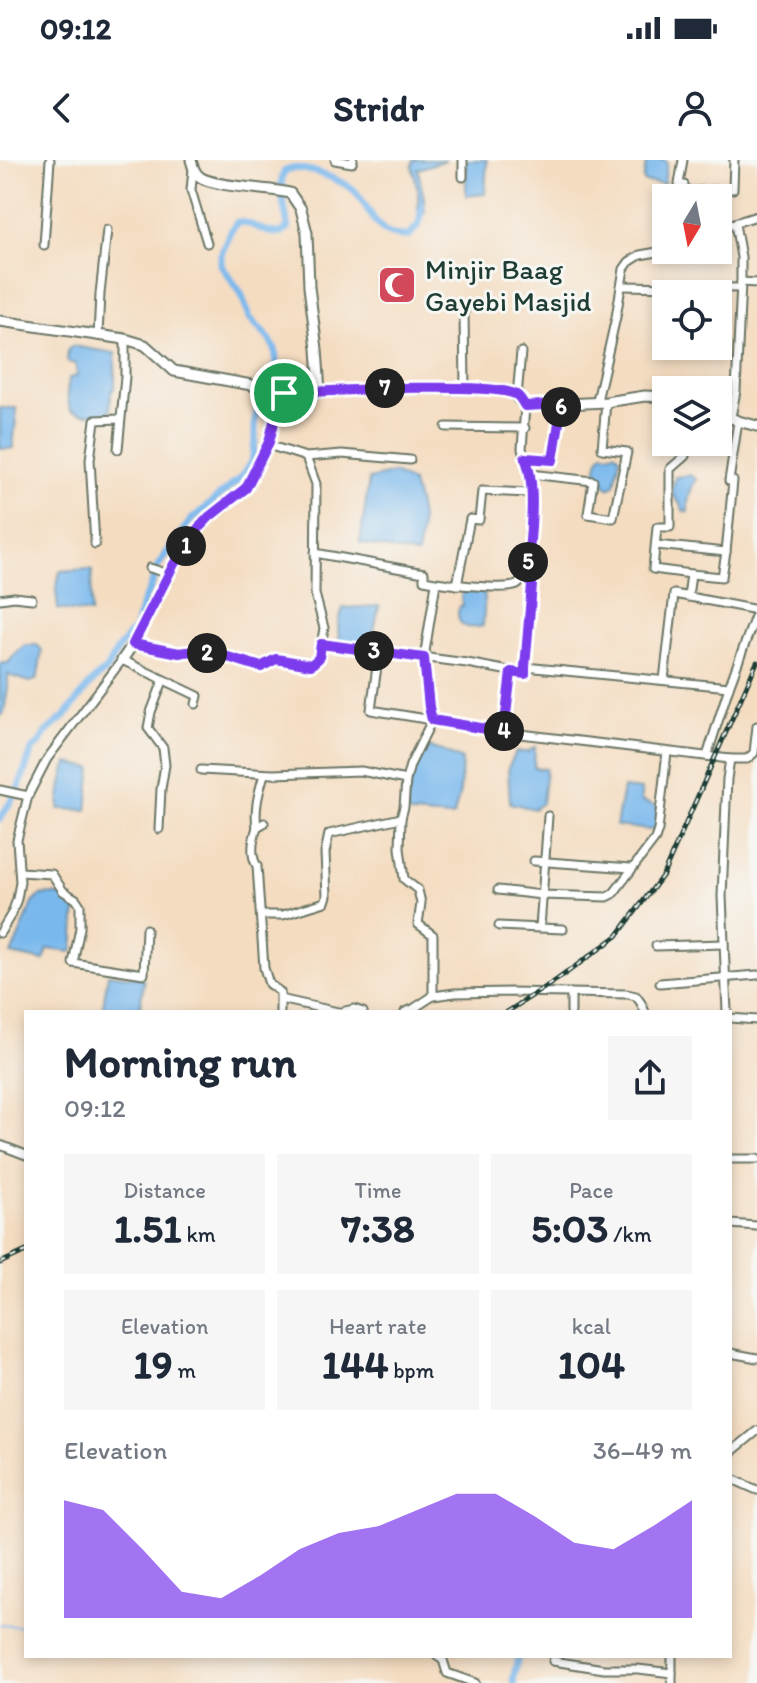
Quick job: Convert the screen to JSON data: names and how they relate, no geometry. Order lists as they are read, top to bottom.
{
  "places": {
    "mosque": ["Minjir Baag Gayebi Masjid"]
  },
  "north": "bottom",
  "page": {
    "status": "09:12",
    "header": "Stridr",
    "pins": [
      "7",
      "6",
      "1",
      "5",
      "3",
      "2",
      "4"
    ],
    "heading": ["Morning run", "09:12"],
    "stats": [
      ["Distance", "1.51 km"],
      ["Time", "7:38"],
      ["Pace", "5:03 /km"],
      ["Elevation", "19 m"],
      ["Heart rate", "144 bpm"],
      ["kcal", "104"]
    ],
    "chart": ["Elevation", "36–49 m"]
  }
}
